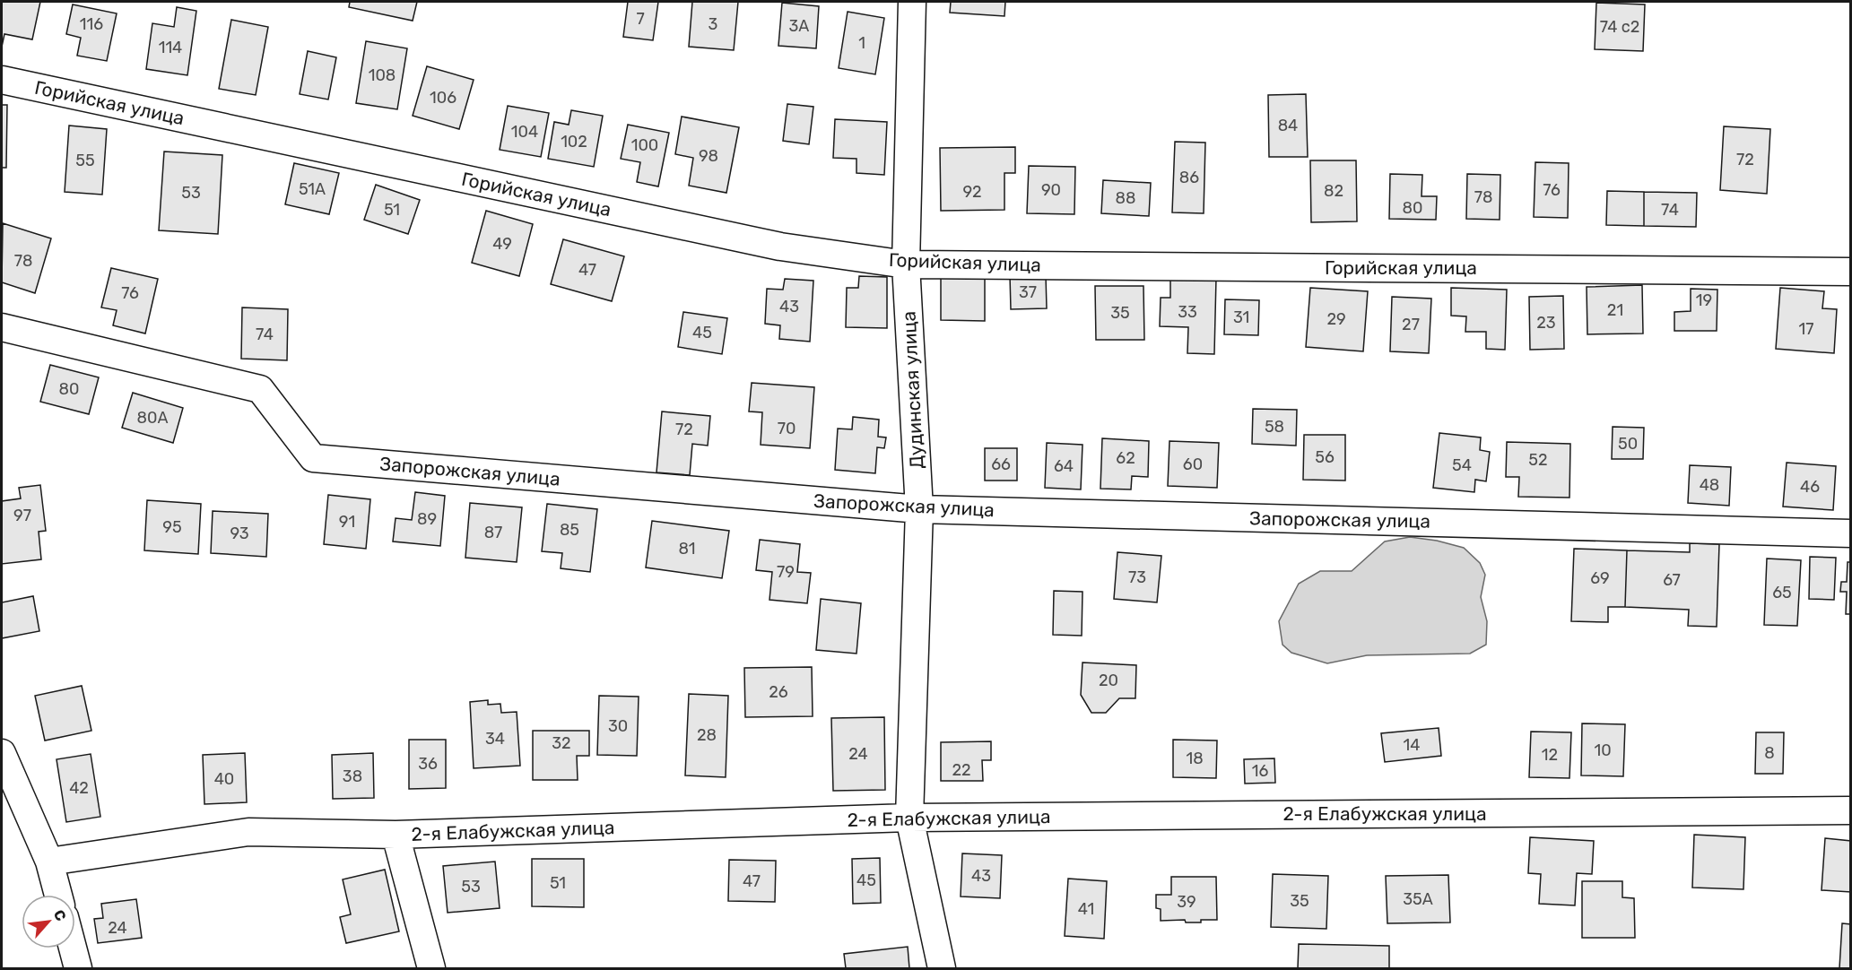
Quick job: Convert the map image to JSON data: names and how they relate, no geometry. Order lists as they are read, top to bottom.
{
  "streets": {
    "street": [
      "Горийская улица",
      "Дудинская улица",
      "Запорожская улица",
      "2-я Елабужская улица"
    ]
  },
  "crossings": [
    ["Горийская улица", "Дудинская улица"],
    ["Дудинская улица", "Запорожская улица"],
    ["Дудинская улица", "2-я Елабужская улица"]
  ],
  "house_numbers": [
    "7",
    "116",
    "3",
    "3А",
    "74 с2",
    "1",
    "114",
    "108",
    "106",
    "84",
    "104",
    "102",
    "100",
    "98",
    "72",
    "55",
    "86",
    "51А",
    "90",
    "76",
    "82",
    "92",
    "53",
    "78",
    "88",
    "80",
    "51",
    "74",
    "49",
    "78",
    "47",
    "37",
    "76",
    "19",
    "43",
    "21",
    "33",
    "35",
    "31",
    "29",
    "23",
    "27",
    "17",
    "45",
    "74",
    "80",
    "80А",
    "58",
    "70",
    "72",
    "50",
    "56",
    "62",
    "52",
    "66",
    "60",
    "54",
    "64",
    "48",
    "46",
    "97",
    "89",
    "91",
    "95",
    "85",
    "87",
    "93",
    "81",
    "79",
    "73",
    "69",
    "67",
    "65",
    "20",
    "26",
    "30",
    "28",
    "34",
    "32",
    "14",
    "10",
    "8",
    "24",
    "12",
    "18",
    "36",
    "22",
    "16",
    "38",
    "40",
    "42",
    "43",
    "45",
    "47",
    "51",
    "53",
    "35А",
    "35",
    "39",
    "41",
    "24"
  ],
  "north": "top right"
}
